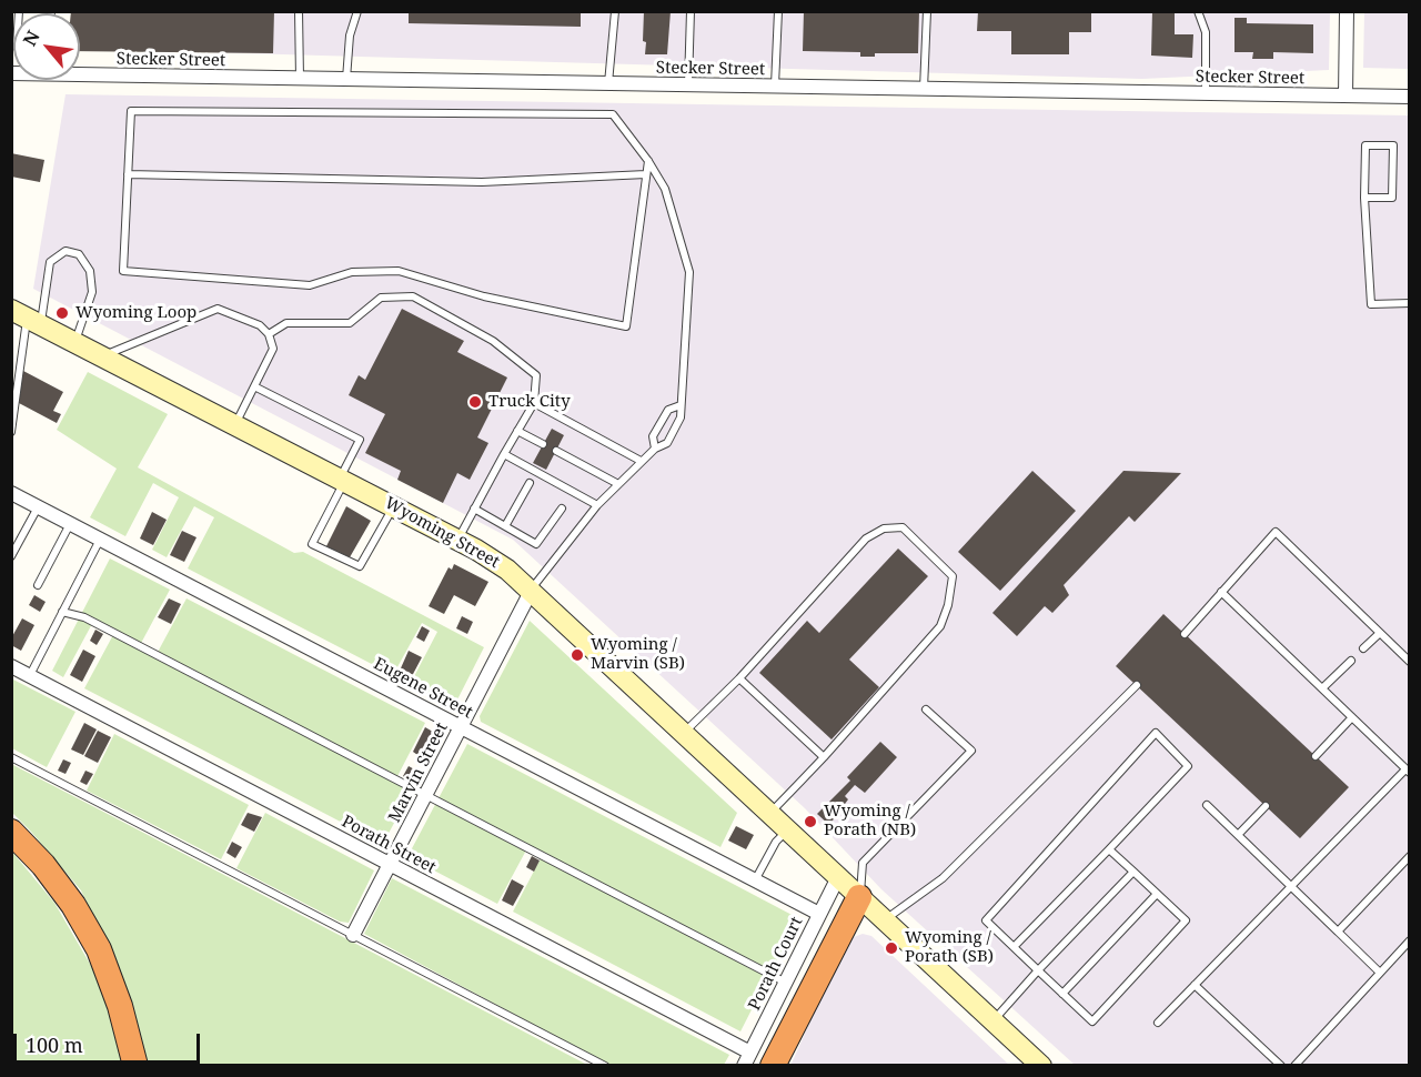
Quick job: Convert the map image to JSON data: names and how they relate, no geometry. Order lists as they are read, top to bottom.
{
  "streets": {
    "main road": ["Wyoming Street"],
    "street": [
      "Stecker Street",
      "Eugene Street",
      "Marvin Street",
      "Porath Street",
      "Porath Court"
    ]
  },
  "crossings": [
    ["Wyoming Street", "Marvin Street"],
    ["Wyoming Street", "Porath Court"],
    ["Eugene Street", "Marvin Street"],
    ["Eugene Street", "Porath Court"],
    ["Marvin Street", "Porath Street"],
    ["Porath Street", "Porath Court"]
  ],
  "places": [
    "Wyoming Loop",
    "Truck City",
    "Wyoming / Marvin (SB)",
    "Wyoming / Porath (NB)",
    "Wyoming / Porath (SB)"
  ],
  "scale_bar": "100 m",
  "north": "top left"
}
